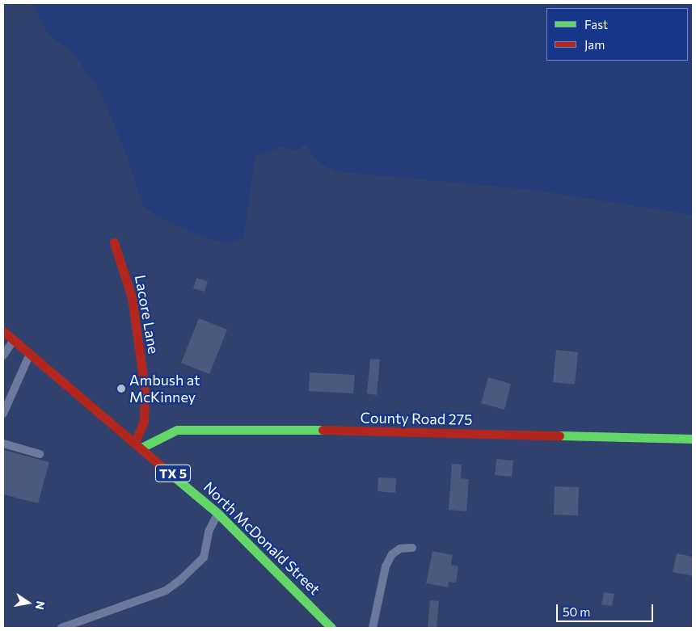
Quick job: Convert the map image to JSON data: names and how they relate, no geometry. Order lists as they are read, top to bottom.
{
  "streets": {
    "street": [
      "Lacore Lane",
      "County Road 275",
      "TX 5",
      "North McDonald Street"
    ]
  },
  "crossings": [
    ["Lacore Lane", "North McDonald Street"],
    ["County Road 275", "North McDonald Street"]
  ],
  "places": ["Ambush at McKinney"],
  "legend": ["Fast", "Jam"],
  "scale_bar": "50 m",
  "north": "right"
}
